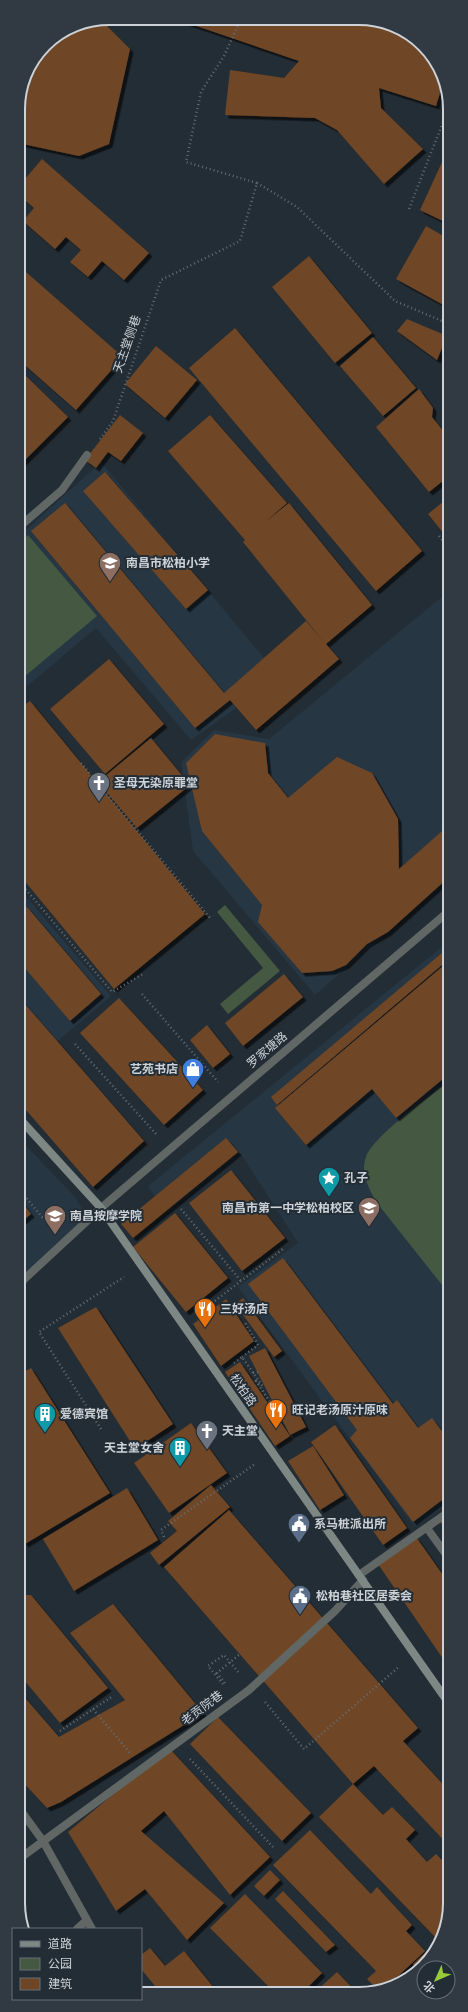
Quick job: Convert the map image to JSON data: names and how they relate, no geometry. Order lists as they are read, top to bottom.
{
  "streets": {
    "street": ["罗家塘路", "松柏路", "老贡院巷"],
    "path": ["天主堂侧巷"]
  },
  "crossings": [
    ["罗家塘路", "松柏路"],
    ["松柏路", "老贡院巷"]
  ],
  "places": {
    "school or university": ["南昌市松柏小学", "南昌市第一中学松柏校区", "南昌按摩学院"],
    "church": ["圣母无染原罪堂", "天主堂"],
    "shop": ["艺苑书店"],
    "place": ["孔子"],
    "restaurant": ["三好汤店", "旺记老汤原汁原味"],
    "building": ["爱德宾馆", "天主堂女舍"],
    "public building": ["系马桩派出所", "松柏巷社区居委会"]
  },
  "legend": ["道路", "公园", "建筑"],
  "north": "bottom left"
}
